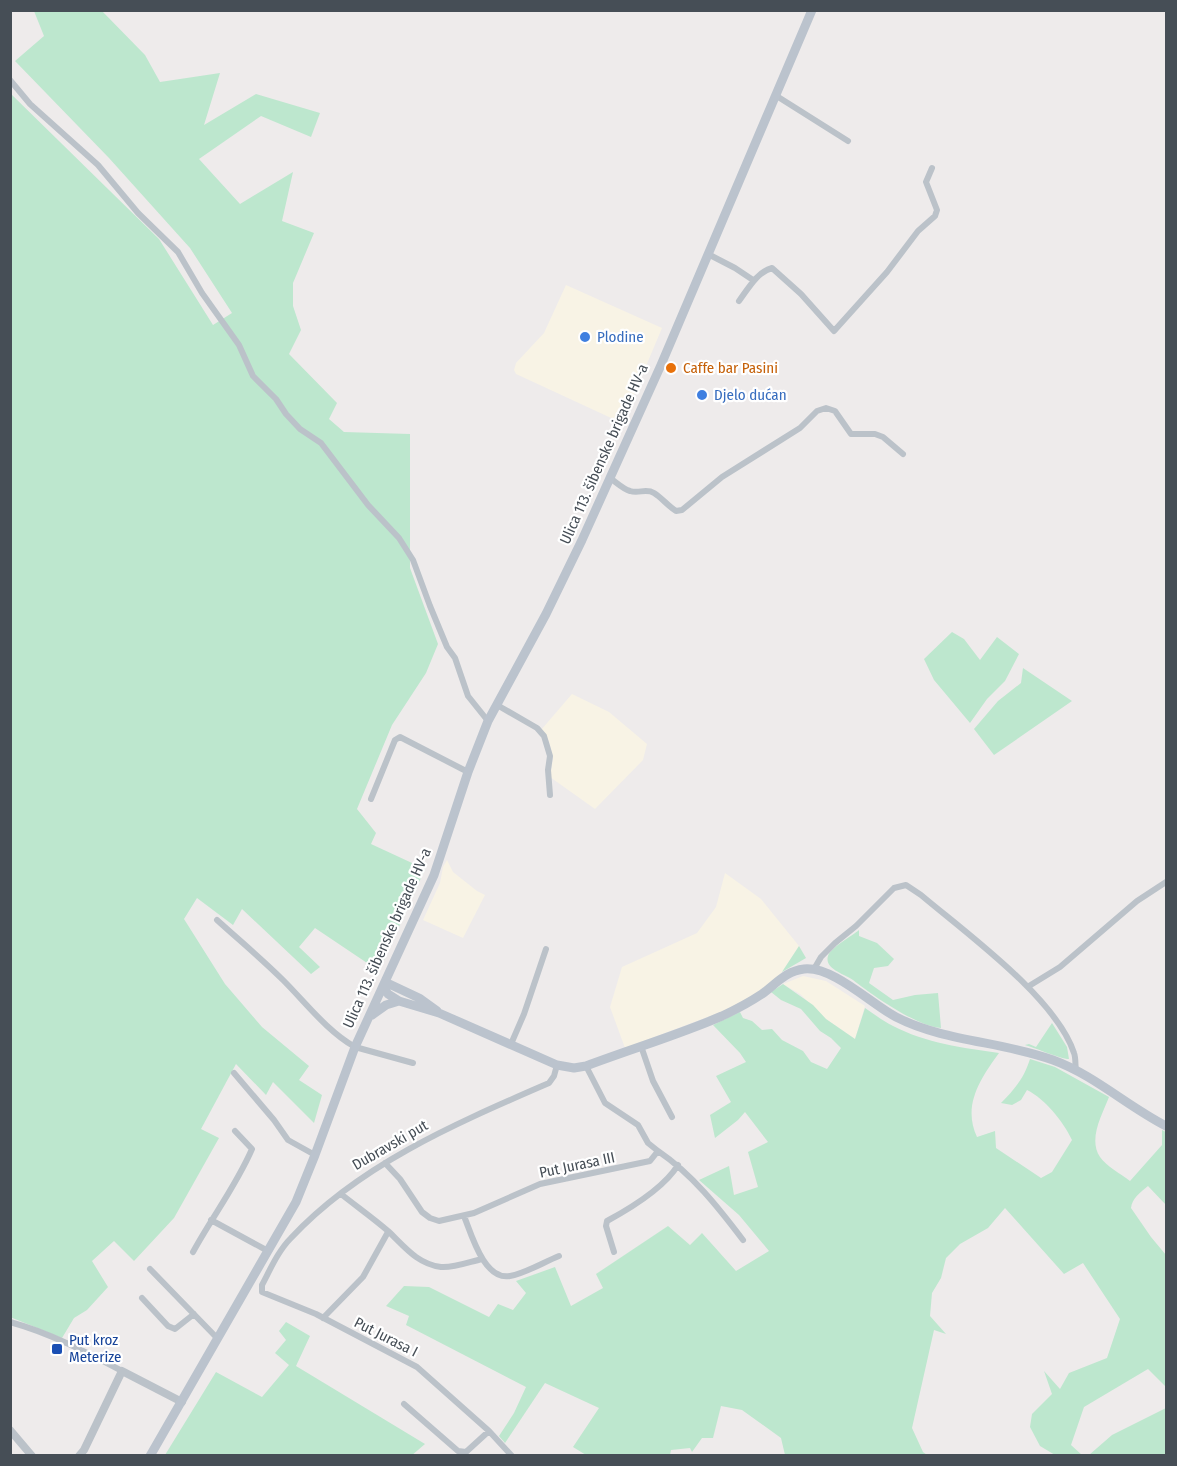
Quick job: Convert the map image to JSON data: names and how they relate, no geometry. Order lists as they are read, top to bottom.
{
  "streets": {
    "main road": ["Ulica 113. šibenske brigade HV-a"],
    "street": ["Dubravski put", "Put Jurasa III", "Put Jurasa I"]
  },
  "crossings": [
    ["Dubravski put", "Put Jurasa III"],
    ["Dubravski put", "Put Jurasa I"]
  ],
  "places": {
    "other": ["Plodine", "Caffe bar Pasini", "Djelo dućan"],
    "transit": ["Put kroz Meterize"]
  }
}
